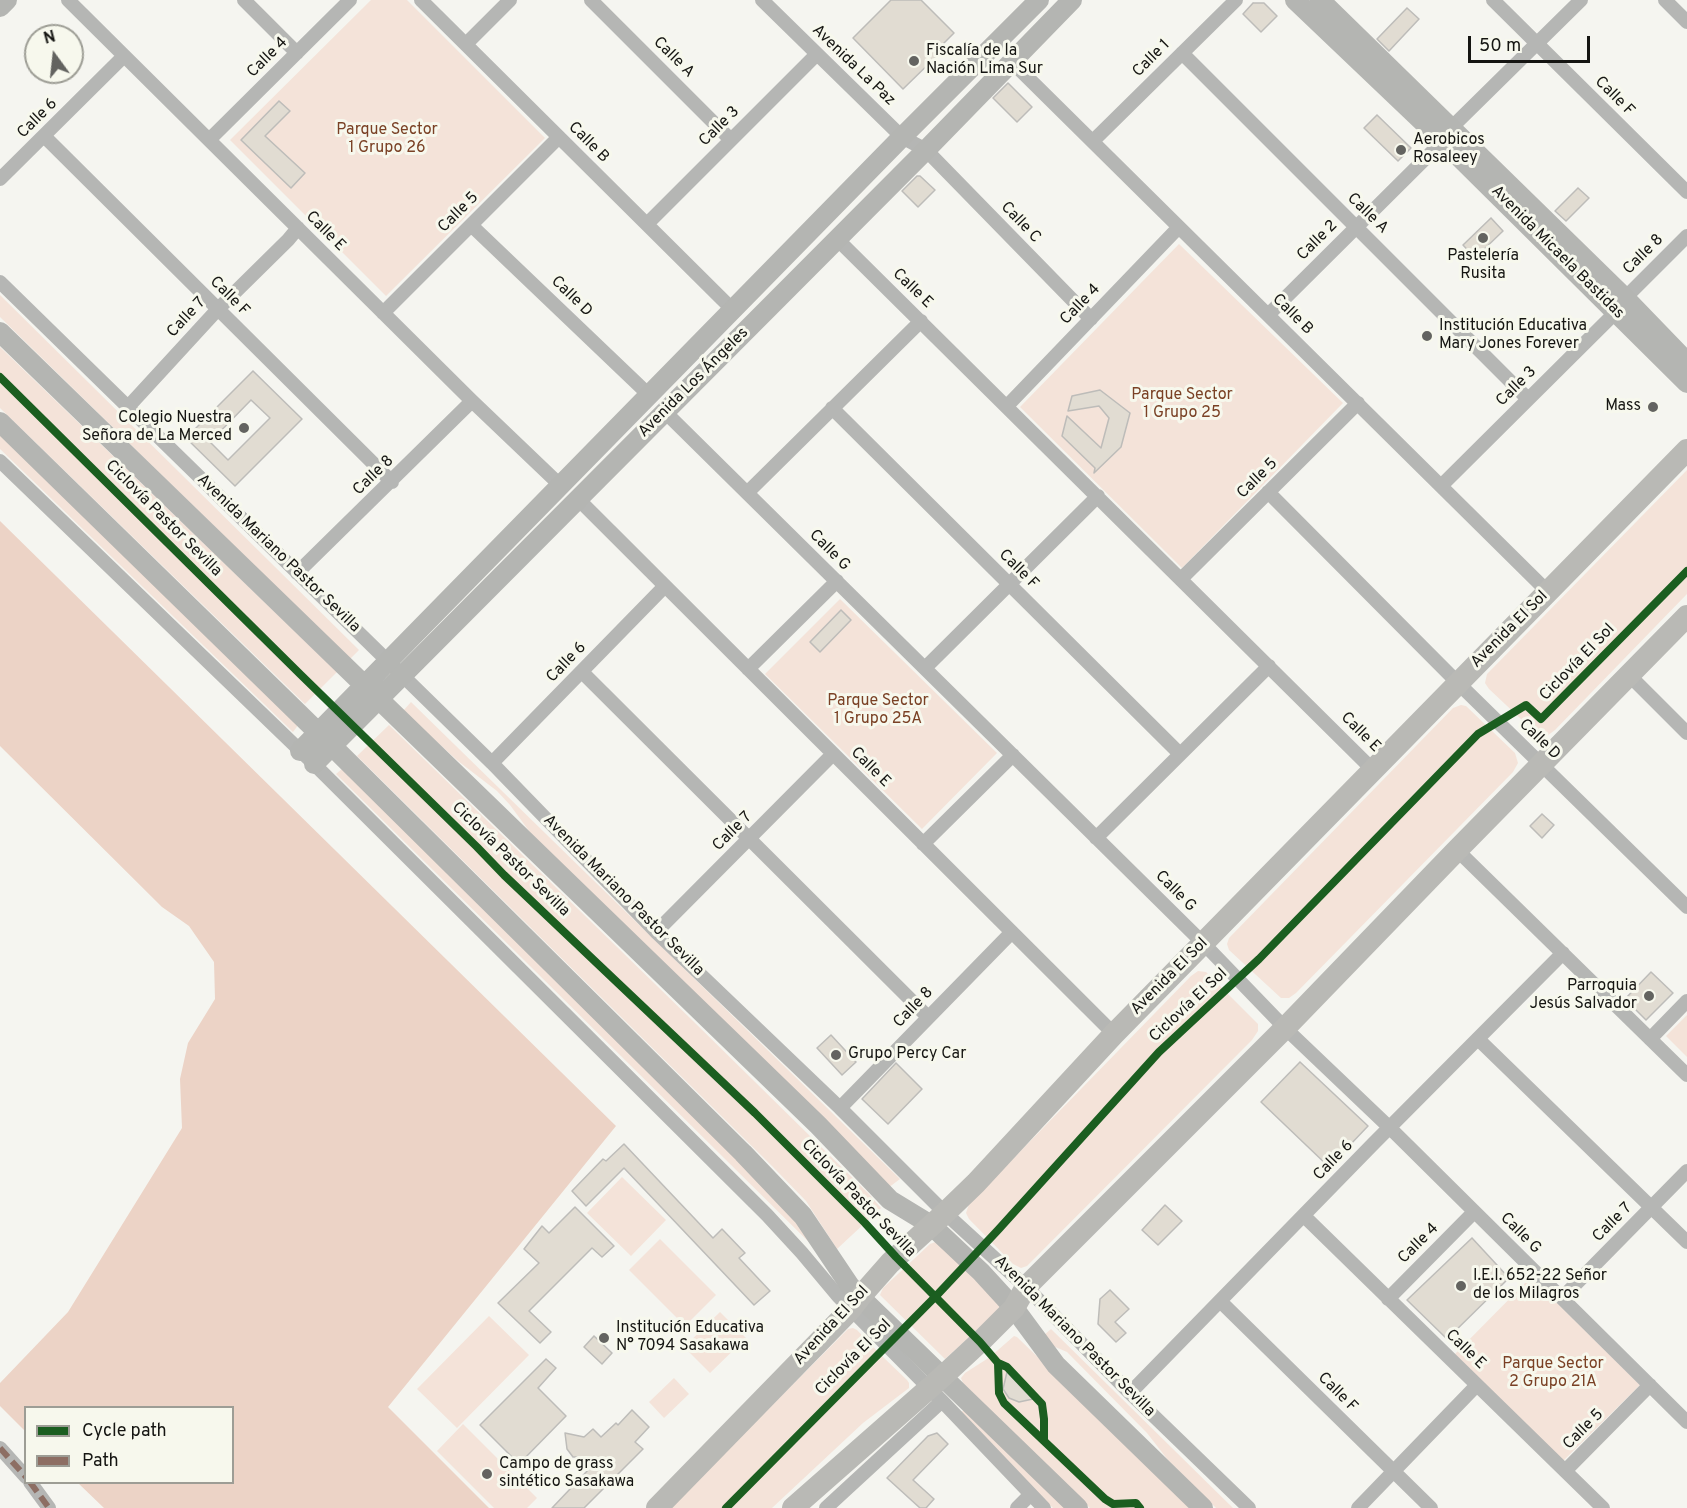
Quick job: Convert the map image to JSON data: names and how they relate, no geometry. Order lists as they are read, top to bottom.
{
  "streets": {
    "main road": [
      "Avenida Micaela Bastidas",
      "Avenida Los Ángeles",
      "Avenida Mariano Pastor Sevilla",
      "Avenida El Sol"
    ],
    "street": [
      "Calle 4",
      "Calle A",
      "Calle 1",
      "Avenida La Paz",
      "Calle F",
      "Calle 6",
      "Calle 3",
      "Calle B",
      "Calle 5",
      "Calle C",
      "Calle E",
      "Calle 2",
      "Calle 8",
      "Calle D",
      "Calle 7",
      "Calle G"
    ],
    "cycle path": ["Ciclovía Pastor Sevilla", "Ciclovía El Sol"]
  },
  "crossings": [
    ["Calle 4", "Calle B"],
    ["Calle 4", "Calle C"],
    ["Calle 4", "Calle E"],
    ["Calle 4", "Calle G"],
    ["Calle A", "Calle 1"],
    ["Calle A", "Calle 3"],
    ["Calle A", "Calle 2"],
    ["Calle 1", "Calle B"],
    ["Avenida La Paz", "Calle 3"],
    ["Avenida La Paz", "Calle C"],
    ["Avenida La Paz", "Avenida Los Ángeles"],
    ["Calle F", "Calle 6"],
    ["Calle F", "Calle 8"],
    ["Calle F", "Calle 7"],
    ["Calle 6", "Calle E"],
    ["Calle 6", "Calle G"],
    ["Calle 6", "Avenida Mariano Pastor Sevilla"],
    ["Calle 3", "Calle B"],
    ["Calle 3", "Avenida Micaela Bastidas"],
    ["Calle 3", "Calle 8"],
    ["Calle B", "Calle 5"],
    ["Calle B", "Calle 2"],
    ["Calle B", "Avenida Los Ángeles"],
    ["Calle B", "Avenida El Sol"],
    ["Calle 5", "Calle E"],
    ["Calle 5", "Calle D"],
    ["Calle 5", "Calle G"],
    ["Calle C", "Avenida Los Ángeles"],
    ["Calle E", "Calle 8"],
    ["Calle E", "Calle 7"],
    ["Calle E", "Avenida Los Ángeles"],
    ["Calle E", "Avenida El Sol"],
    ["Calle 2", "Avenida Micaela Bastidas"],
    ["Avenida Micaela Bastidas", "Calle 8"],
    ["Calle 8", "Avenida Mariano Pastor Sevilla"],
    ["Calle D", "Avenida Los Ángeles"],
    ["Calle D", "Avenida El Sol"],
    ["Calle 7", "Calle G"],
    ["Calle 7", "Avenida Mariano Pastor Sevilla"],
    ["Avenida Los Ángeles", "Calle G"],
    ["Avenida Los Ángeles", "Avenida Mariano Pastor Sevilla"],
    ["Calle G", "Avenida El Sol"],
    ["Avenida Mariano Pastor Sevilla", "Avenida El Sol"]
  ],
  "parks": [
    "Parque Sector 1 Grupo 26",
    "Parque Sector 1 Grupo 25",
    "Parque Sector 1 Grupo 25A",
    "Parque Sector 2 Grupo 21A"
  ],
  "places": [
    "Fiscalía de la Nación Lima Sur",
    "Aerobicos Rosaleey",
    "Pastelería Rusita",
    "Institución Educativa Mary Jones Forever",
    "Mass",
    "Colegio Nuestra Señora de La Merced",
    "Parroquia Jesús Salvador",
    "Grupo Percy Car",
    "I.E.I. 652-22 Señor de los Milagros",
    "Institución Educativa N° 7094 Sasakawa",
    "Campo de grass sintético Sasakawa"
  ],
  "legend": ["Cycle path", "Path"],
  "scale_bar": "50 m",
  "north": "top"
}
